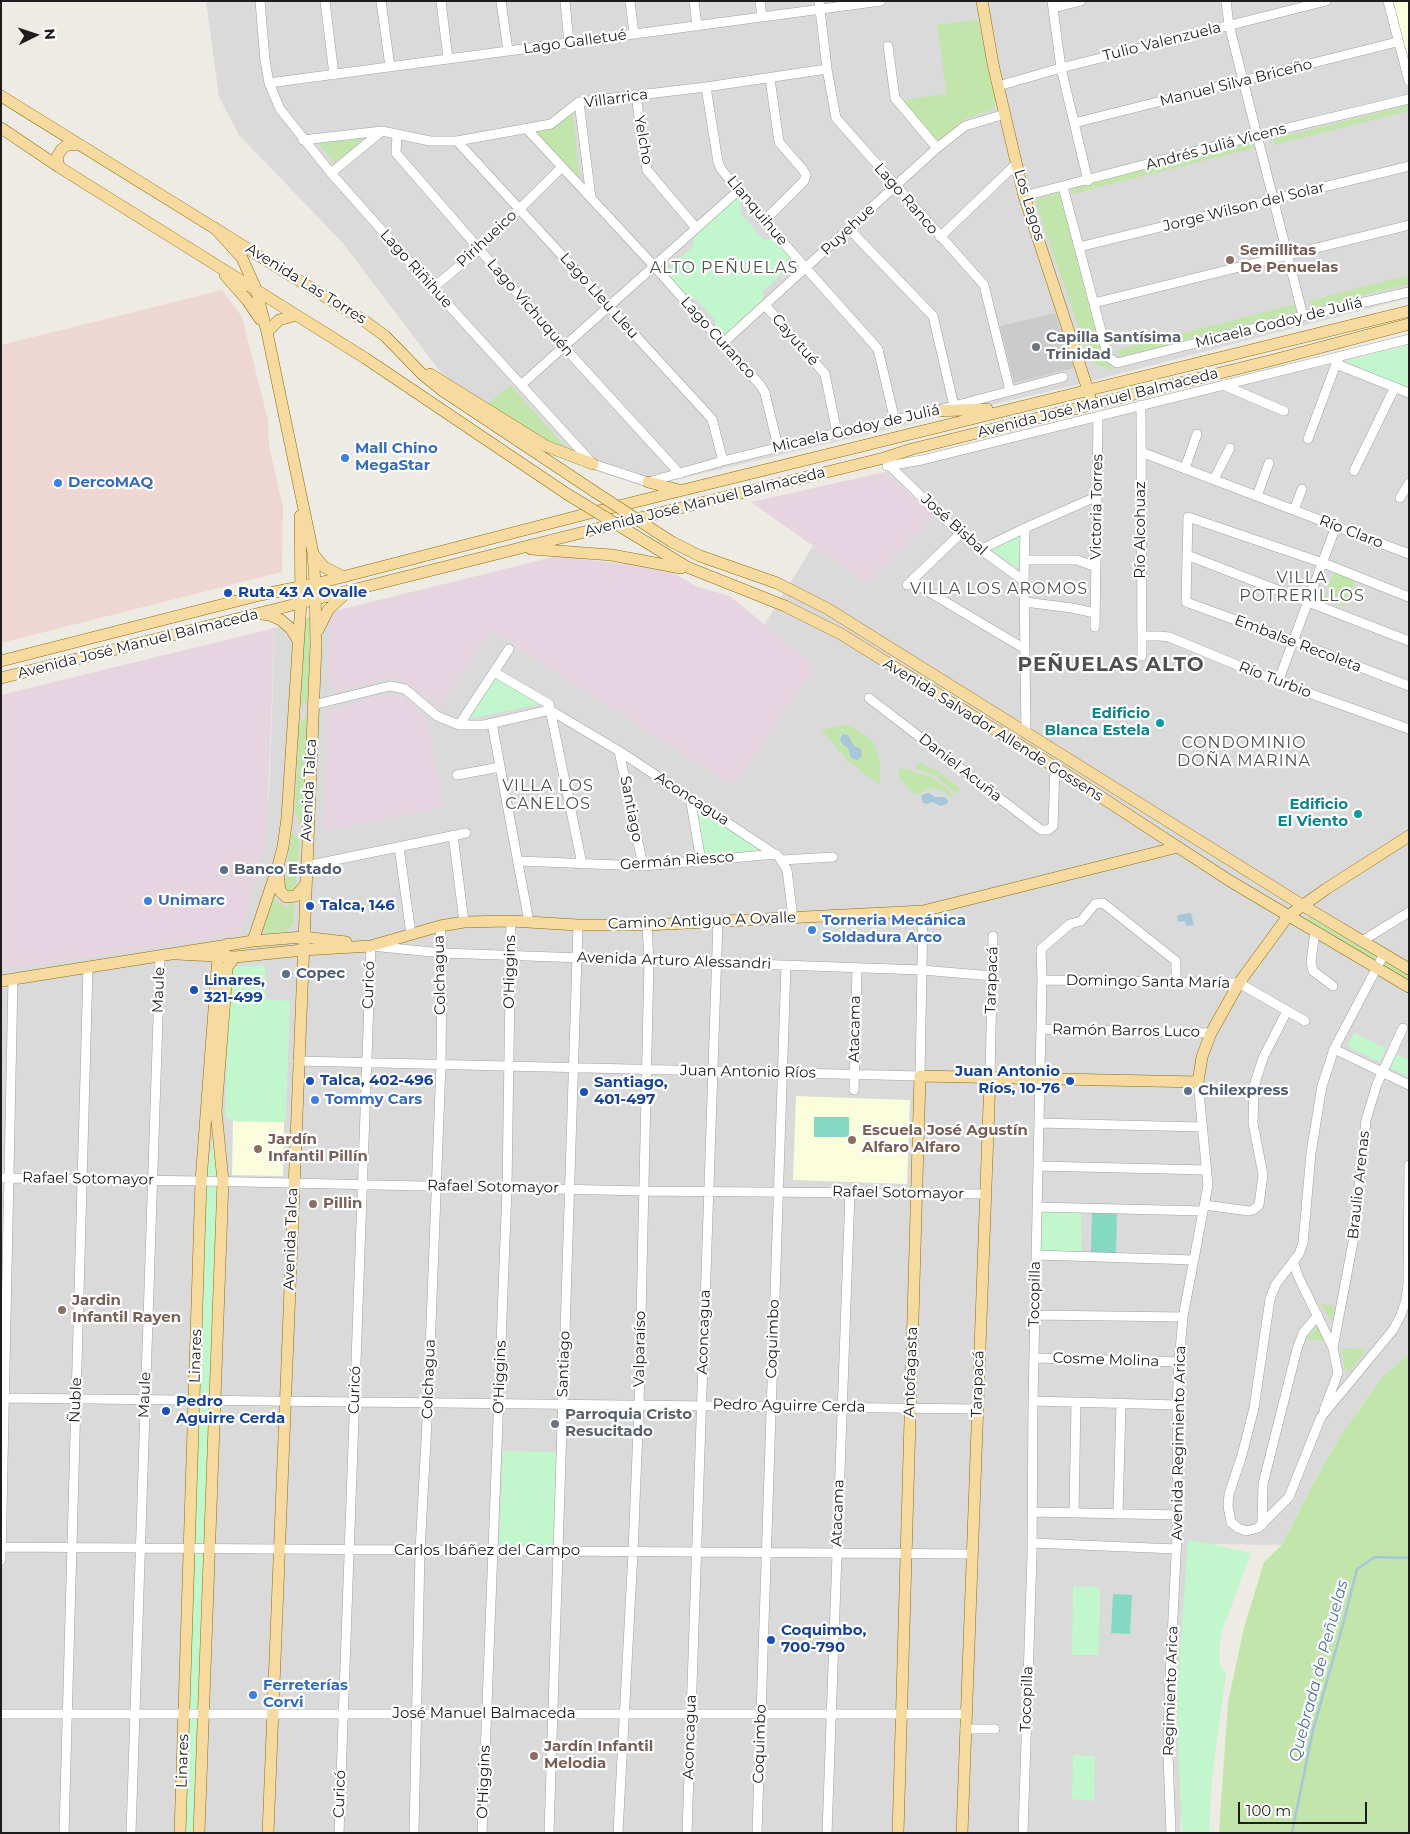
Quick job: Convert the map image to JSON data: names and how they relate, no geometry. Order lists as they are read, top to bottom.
{
  "streets": {
    "main road": [
      "Los Lagos",
      "Avenida Las Torres",
      "Avenida José Manuel Balmaceda",
      "Avenida Salvador Allende Gossens",
      "Avenida Talca",
      "Camino Antiguo A Ovalle",
      "Avenida Arturo Alessandri",
      "Tarapacá",
      "Juan Antonio Ríos",
      "Linares",
      "Antofagasta",
      "Avenida Regimiento Arica"
    ],
    "street": [
      "Lago Galletué",
      "Tulio Valenzuela",
      "Manuel Silva Briceño",
      "Villarrica",
      "Yelcho",
      "Andrés Juliá Vicens",
      "Lago Ranco",
      "Jorge Wilson del Solar",
      "Llanquihue",
      "Puyehue",
      "Pirihueico",
      "Lago Riñihue",
      "Lago Lleu Lleu",
      "Lago Vichuquén",
      "Micaela Godoy de Juliá",
      "Lago Curanco",
      "Cayutué",
      "Victoria Torres",
      "José Bisbal",
      "Río Alcohuaz",
      "Río Claro",
      "Embalse Recoleta",
      "Río Turbio",
      "Daniel Acuña",
      "Aconcagua",
      "Santiago",
      "Germán Riesco",
      "O'Higgins",
      "Colchagua",
      "Domingo Santa María",
      "Curicó",
      "Maule",
      "Atacama",
      "Ramón Barros Luco",
      "Rafael Sotomayor",
      "Braulio Arenas",
      "Tocopilla",
      "Coquimbo",
      "Valparaíso",
      "Cosme Molina",
      "Ñuble",
      "Pedro Aguirre Cerda",
      "Carlos Ibáñez del Campo",
      "Regimiento Arica",
      "José Manuel Balmaceda"
    ]
  },
  "crossings": [
    ["Lago Galletué", "Lago Ranco"],
    ["Lago Galletué", "Lago Riñihue"],
    ["Tulio Valenzuela", "Los Lagos"],
    ["Villarrica", "Yelcho"],
    ["Villarrica", "Lago Ranco"],
    ["Villarrica", "Llanquihue"],
    ["Villarrica", "Lago Riñihue"],
    ["Villarrica", "Lago Lleu Lleu"],
    ["Villarrica", "Lago Vichuquén"],
    ["Villarrica", "Lago Curanco"],
    ["Andrés Juliá Vicens", "Los Lagos"],
    ["Lago Ranco", "Puyehue"],
    ["Lago Ranco", "Micaela Godoy de Juliá"],
    ["Los Lagos", "Puyehue"],
    ["Los Lagos", "Avenida José Manuel Balmaceda"],
    ["Llanquihue", "Puyehue"],
    ["Llanquihue", "Micaela Godoy de Juliá"],
    ["Puyehue", "Lago Curanco"],
    ["Puyehue", "Cayutué"],
    ["Pirihueico", "Lago Riñihue"],
    ["Pirihueico", "Lago Lleu Lleu"],
    ["Pirihueico", "Lago Vichuquén"],
    ["Pirihueico", "Lago Curanco"],
    ["Lago Riñihue", "Micaela Godoy de Juliá"],
    ["Avenida Las Torres", "Avenida Salvador Allende Gossens"],
    ["Avenida Las Torres", "Avenida Talca"],
    ["Lago Lleu Lleu", "Micaela Godoy de Juliá"],
    ["Lago Vichuquén", "Micaela Godoy de Juliá"],
    ["Micaela Godoy de Juliá", "Lago Curanco"],
    ["Micaela Godoy de Juliá", "Cayutué"],
    ["Avenida José Manuel Balmaceda", "José Bisbal"],
    ["Avenida José Manuel Balmaceda", "Avenida Talca"],
    ["Río Alcohuaz", "Río Claro"],
    ["Río Alcohuaz", "Río Turbio"],
    ["Avenida Salvador Allende Gossens", "Daniel Acuña"],
    ["Avenida Salvador Allende Gossens", "Camino Antiguo A Ovalle"],
    ["Avenida Salvador Allende Gossens", "Avenida Regimiento Arica"],
    ["Avenida Talca", "Avenida Arturo Alessandri"],
    ["Avenida Talca", "Juan Antonio Ríos"],
    ["Avenida Talca", "Rafael Sotomayor"],
    ["Avenida Talca", "Pedro Aguirre Cerda"],
    ["Avenida Talca", "Carlos Ibáñez del Campo"],
    ["Avenida Talca", "José Manuel Balmaceda"],
    ["Aconcagua", "Santiago"],
    ["Aconcagua", "Germán Riesco"],
    ["Aconcagua", "Camino Antiguo A Ovalle"],
    ["Aconcagua", "Avenida Arturo Alessandri"],
    ["Aconcagua", "Juan Antonio Ríos"],
    ["Aconcagua", "Rafael Sotomayor"],
    ["Aconcagua", "Pedro Aguirre Cerda"],
    ["Aconcagua", "Carlos Ibáñez del Campo"],
    ["Aconcagua", "José Manuel Balmaceda"],
    ["Santiago", "Germán Riesco"],
    ["Santiago", "Camino Antiguo A Ovalle"],
    ["Santiago", "Avenida Arturo Alessandri"],
    ["Santiago", "Juan Antonio Ríos"],
    ["Santiago", "Rafael Sotomayor"],
    ["Santiago", "Pedro Aguirre Cerda"],
    ["Santiago", "Carlos Ibáñez del Campo"],
    ["Santiago", "José Manuel Balmaceda"],
    ["Germán Riesco", "O'Higgins"],
    ["Camino Antiguo A Ovalle", "Avenida Arturo Alessandri"],
    ["Camino Antiguo A Ovalle", "O'Higgins"],
    ["Camino Antiguo A Ovalle", "Colchagua"],
    ["Camino Antiguo A Ovalle", "Curicó"],
    ["Camino Antiguo A Ovalle", "Valparaíso"],
    ["Camino Antiguo A Ovalle", "Antofagasta"],
    ["Avenida Arturo Alessandri", "O'Higgins"],
    ["Avenida Arturo Alessandri", "Colchagua"],
    ["Avenida Arturo Alessandri", "Tarapacá"],
    ["Avenida Arturo Alessandri", "Curicó"],
    ["Avenida Arturo Alessandri", "Maule"],
    ["Avenida Arturo Alessandri", "Atacama"],
    ["Avenida Arturo Alessandri", "Coquimbo"],
    ["Avenida Arturo Alessandri", "Valparaíso"],
    ["Avenida Arturo Alessandri", "Linares"],
    ["Avenida Arturo Alessandri", "Antofagasta"],
    ["Avenida Arturo Alessandri", "Ñuble"],
    ["O'Higgins", "Juan Antonio Ríos"],
    ["O'Higgins", "Rafael Sotomayor"],
    ["O'Higgins", "Pedro Aguirre Cerda"],
    ["O'Higgins", "Carlos Ibáñez del Campo"],
    ["O'Higgins", "José Manuel Balmaceda"],
    ["Colchagua", "Juan Antonio Ríos"],
    ["Colchagua", "Rafael Sotomayor"],
    ["Colchagua", "Pedro Aguirre Cerda"],
    ["Colchagua", "Carlos Ibáñez del Campo"],
    ["Colchagua", "José Manuel Balmaceda"],
    ["Tarapacá", "Juan Antonio Ríos"],
    ["Tarapacá", "Rafael Sotomayor"],
    ["Tarapacá", "Pedro Aguirre Cerda"],
    ["Tarapacá", "Carlos Ibáñez del Campo"],
    ["Tarapacá", "José Manuel Balmaceda"],
    ["Domingo Santa María", "Tocopilla"],
    ["Domingo Santa María", "Avenida Regimiento Arica"],
    ["Curicó", "Juan Antonio Ríos"],
    ["Curicó", "Rafael Sotomayor"],
    ["Curicó", "Pedro Aguirre Cerda"],
    ["Curicó", "Carlos Ibáñez del Campo"],
    ["Curicó", "José Manuel Balmaceda"],
    ["Maule", "Rafael Sotomayor"],
    ["Maule", "Pedro Aguirre Cerda"],
    ["Maule", "Carlos Ibáñez del Campo"],
    ["Maule", "José Manuel Balmaceda"],
    ["Atacama", "Juan Antonio Ríos"],
    ["Atacama", "Rafael Sotomayor"],
    ["Atacama", "Pedro Aguirre Cerda"],
    ["Atacama", "Carlos Ibáñez del Campo"],
    ["Atacama", "José Manuel Balmaceda"],
    ["Ramón Barros Luco", "Tocopilla"],
    ["Ramón Barros Luco", "Avenida Regimiento Arica"],
    ["Juan Antonio Ríos", "Tocopilla"],
    ["Juan Antonio Ríos", "Coquimbo"],
    ["Juan Antonio Ríos", "Valparaíso"],
    ["Juan Antonio Ríos", "Antofagasta"],
    ["Juan Antonio Ríos", "Avenida Regimiento Arica"],
    ["Rafael Sotomayor", "Coquimbo"],
    ["Rafael Sotomayor", "Valparaíso"],
    ["Rafael Sotomayor", "Linares"],
    ["Rafael Sotomayor", "Antofagasta"],
    ["Rafael Sotomayor", "Ñuble"],
    ["Tocopilla", "Cosme Molina"],
    ["Coquimbo", "Pedro Aguirre Cerda"],
    ["Coquimbo", "Carlos Ibáñez del Campo"],
    ["Coquimbo", "José Manuel Balmaceda"],
    ["Valparaíso", "Pedro Aguirre Cerda"],
    ["Valparaíso", "Carlos Ibáñez del Campo"],
    ["Valparaíso", "José Manuel Balmaceda"],
    ["Linares", "Pedro Aguirre Cerda"],
    ["Linares", "Carlos Ibáñez del Campo"],
    ["Linares", "José Manuel Balmaceda"],
    ["Cosme Molina", "Avenida Regimiento Arica"],
    ["Antofagasta", "Pedro Aguirre Cerda"],
    ["Antofagasta", "Carlos Ibáñez del Campo"],
    ["Antofagasta", "José Manuel Balmaceda"],
    ["Ñuble", "Pedro Aguirre Cerda"],
    ["Ñuble", "Carlos Ibáñez del Campo"],
    ["Ñuble", "José Manuel Balmaceda"],
    ["Avenida Regimiento Arica", "Regimiento Arica"]
  ],
  "districts": [
    "ALTO PEÑUELAS",
    "VILLA POTRERILLOS",
    "VILLA LOS AROMOS",
    "PEÑUELAS ALTO",
    "CONDOMINIO DOÑA MARINA",
    "VILLA LOS CANELOS"
  ],
  "water": ["Quebrada de Peñuelas"],
  "places": [
    "Semillitas De Penuelas",
    "Capilla Santísima Trinidad",
    "Mall Chino MegaStar",
    "DercoMAQ",
    "Ruta 43 A Ovalle",
    "Edificio Blanca Estela",
    "Edificio El Viento",
    "Banco Estado",
    "Unimarc",
    "Talca, 146",
    "Torneria Mecánica Soldadura Arco",
    "Copec",
    "Linares, 321-499",
    "Talca, 402-496",
    "Juan Antonio Ríos, 10-76",
    "Chilexpress",
    "Santiago, 401-497",
    "Tommy Cars",
    "Escuela José Agustín Alfaro Alfaro",
    "Jardín Infantil Pillín",
    "Pillin",
    "Jardin Infantil Rayen",
    "Pedro Aguirre Cerda",
    "Parroquia Cristo Resucitado",
    "Coquimbo, 700-790",
    "Ferreterías Corvi",
    "Jardín Infantil Melodia"
  ],
  "scale_bar": "100 m",
  "north": "right"
}
